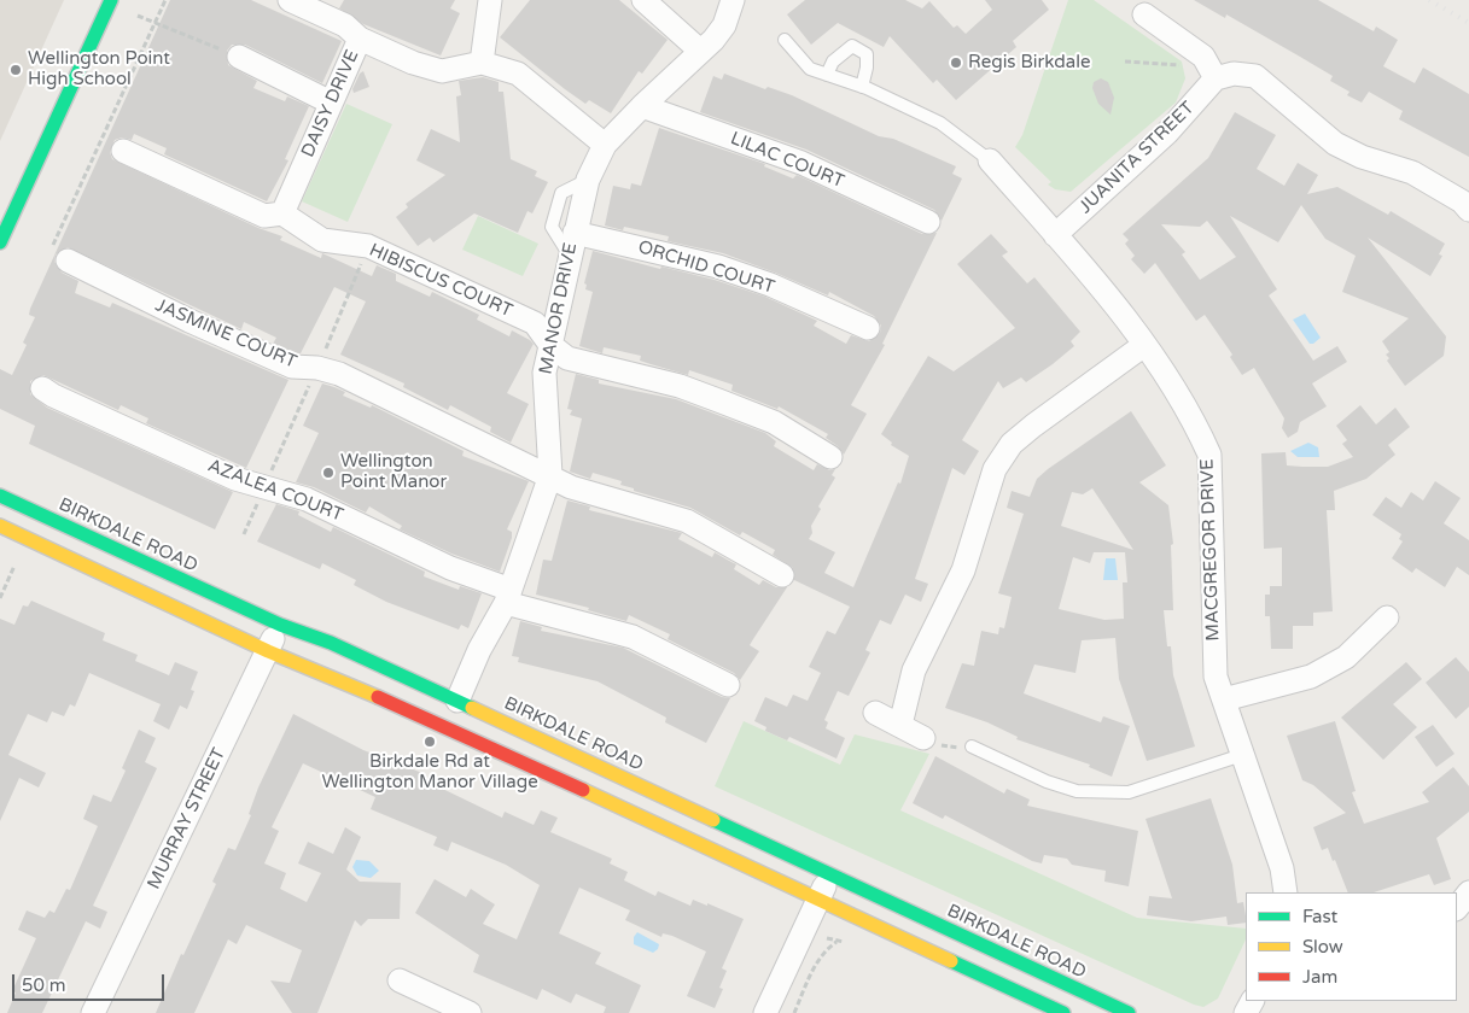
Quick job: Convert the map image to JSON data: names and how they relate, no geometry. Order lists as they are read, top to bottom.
{
  "streets": {
    "main road": ["BIRKDALE ROAD"],
    "street": [
      "DAISY DRIVE",
      "JUANITA STREET",
      "LILAC COURT",
      "ORCHID COURT",
      "HIBISCUS COURT",
      "MANOR DRIVE",
      "JASMINE COURT",
      "AZALEA COURT",
      "MACGREGOR DRIVE",
      "MURRAY STREET"
    ]
  },
  "crossings": [
    ["DAISY DRIVE", "HIBISCUS COURT"],
    ["JUANITA STREET", "MACGREGOR DRIVE"],
    ["LILAC COURT", "MANOR DRIVE"],
    ["ORCHID COURT", "MANOR DRIVE"],
    ["HIBISCUS COURT", "MANOR DRIVE"],
    ["MANOR DRIVE", "JASMINE COURT"],
    ["MANOR DRIVE", "AZALEA COURT"],
    ["MANOR DRIVE", "BIRKDALE ROAD"],
    ["BIRKDALE ROAD", "MURRAY STREET"]
  ],
  "places": [
    "Regis Birkdale",
    "Wellington Point High School",
    "Wellington Point Manor",
    "Birkdale Rd at Wellington Manor Village"
  ],
  "legend": ["Fast", "Slow", "Jam"],
  "scale_bar": "50 m"
}
